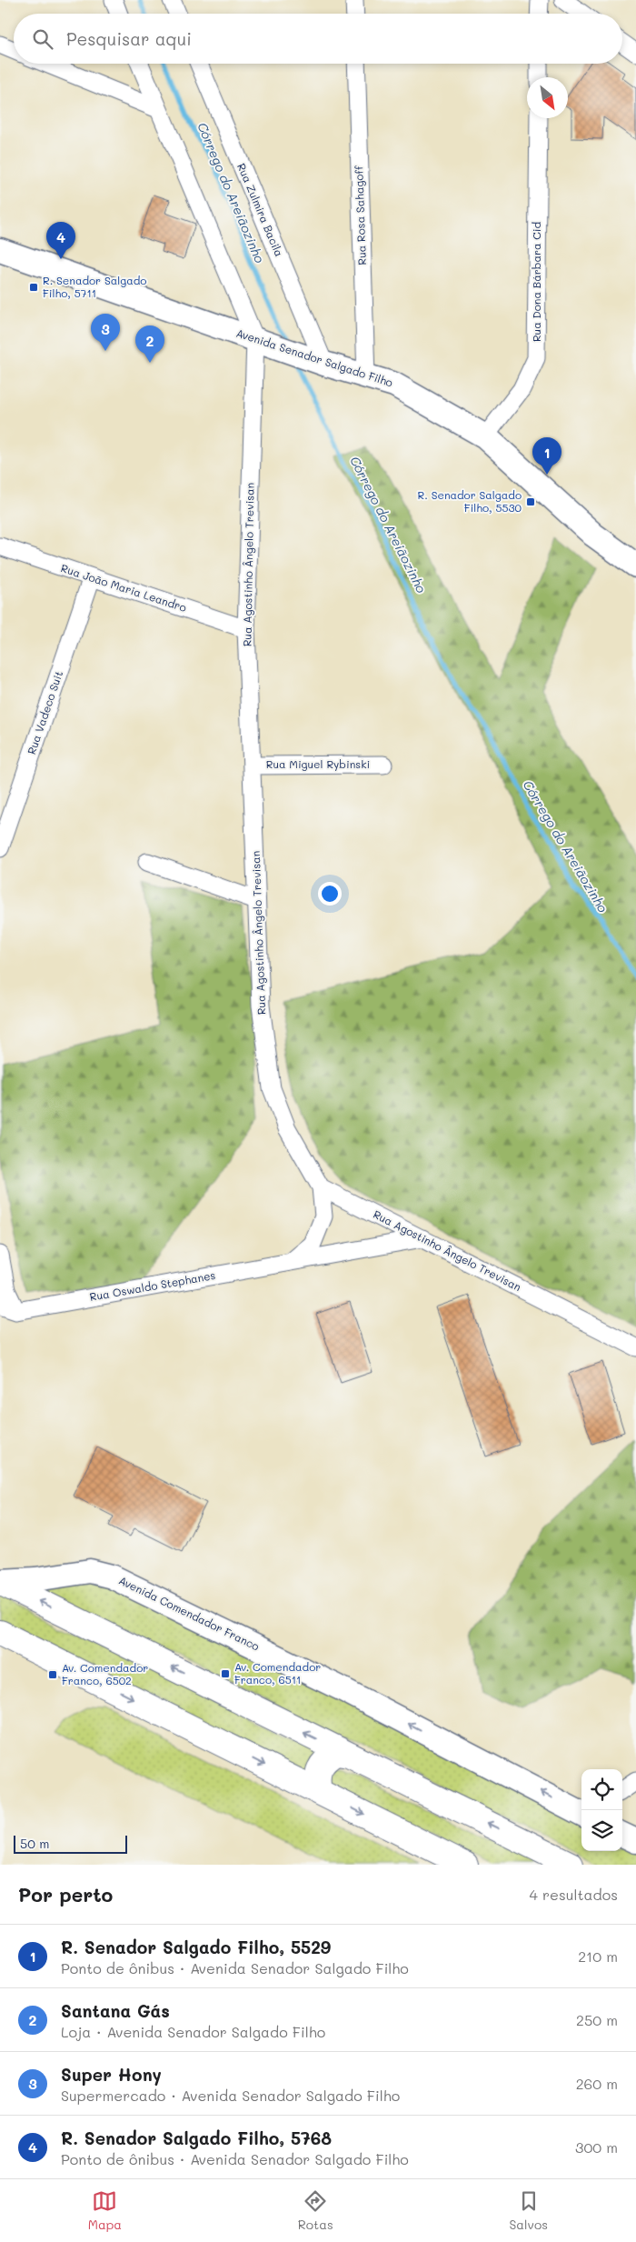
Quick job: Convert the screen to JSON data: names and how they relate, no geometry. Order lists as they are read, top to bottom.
{
  "streets": {
    "highway": ["Avenida Comendador Franco"],
    "main road": ["Avenida Senador Salgado Filho"],
    "street": [
      "Rua Zulmira Bacila",
      "Rua Rosa Sahagoff",
      "Rua Dona Bárbara Cid",
      "Rua Agostinho Ângelo Trevisan",
      "Rua João Maria Leandro",
      "Rua Vadeco Suit",
      "Rua Miguel Rybinski",
      "Rua Oswaldo Stephanes"
    ]
  },
  "crossings": [
    ["Rua Zulmira Bacila", "Avenida Senador Salgado Filho"],
    ["Rua Rosa Sahagoff", "Avenida Senador Salgado Filho"],
    ["Rua Dona Bárbara Cid", "Avenida Senador Salgado Filho"],
    ["Avenida Senador Salgado Filho", "Rua Agostinho Ângelo Trevisan"],
    ["Rua Agostinho Ângelo Trevisan", "Rua João Maria Leandro"],
    ["Rua Agostinho Ângelo Trevisan", "Rua Miguel Rybinski"],
    ["Rua Agostinho Ângelo Trevisan", "Rua Oswaldo Stephanes"],
    ["Rua João Maria Leandro", "Rua Vadeco Suit"]
  ],
  "water": ["Córrego do Areiãozinho"],
  "places": {
    "transit": [
      "R. Senador Salgado Filho, 5711",
      "R. Senador Salgado Filho, 5530",
      "Av. Comendador Franco, 6511",
      "Av. Comendador Franco, 6502"
    ]
  },
  "scale_bar": "50 m",
  "north": "bottom right",
  "page": {
    "search": "Pesquisar aqui",
    "pins": [
      "4",
      "3",
      "2",
      "1"
    ],
    "scale": "50 m",
    "heading": ["Por perto", "4 resultados"],
    "list": [
      {
        "mark": "1",
        "name": "R. Senador Salgado Filho, 5529",
        "note": "Ponto de ônibus · Avenida Senador Salgado Filho",
        "value": "210 m"
      },
      {
        "mark": "2",
        "name": "Santana Gás",
        "note": "Loja · Avenida Senador Salgado Filho",
        "value": "250 m"
      },
      {
        "mark": "3",
        "name": "Super Hony",
        "note": "Supermercado · Avenida Senador Salgado Filho",
        "value": "260 m"
      },
      {
        "mark": "4",
        "name": "R. Senador Salgado Filho, 5768",
        "note": "Ponto de ônibus · Avenida Senador Salgado Filho",
        "value": "300 m"
      }
    ],
    "nav": ["Mapa", "Rotas", "Salvos"]
  }
}
